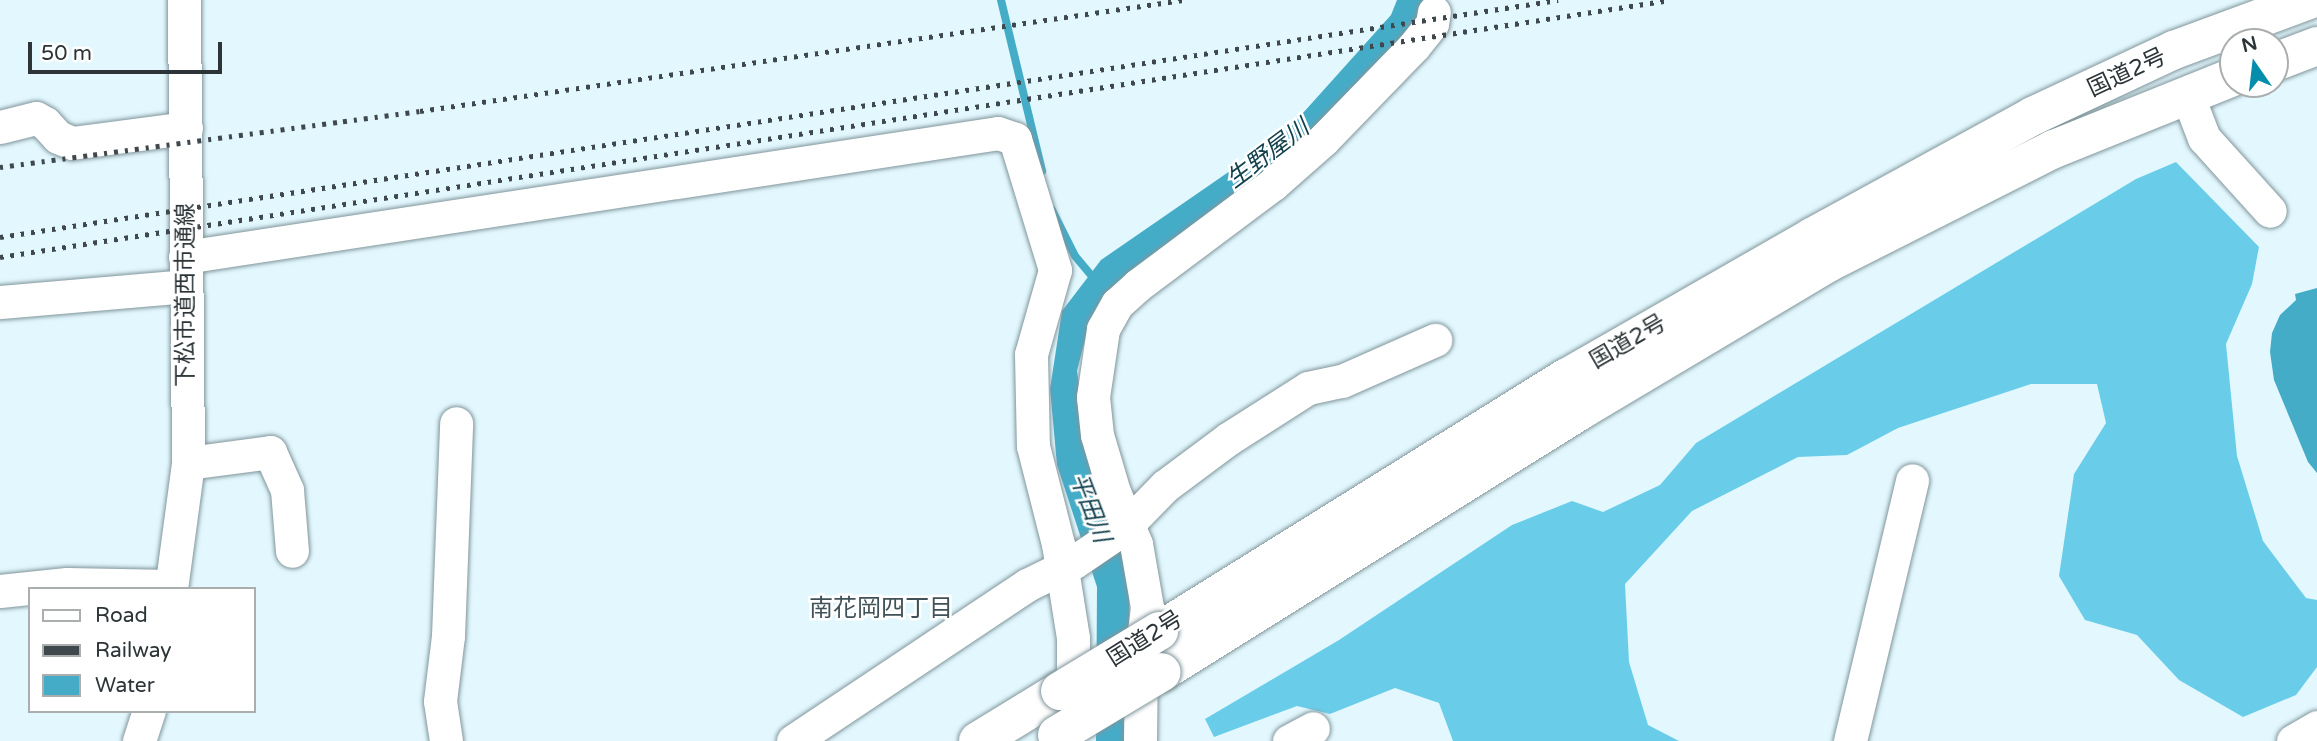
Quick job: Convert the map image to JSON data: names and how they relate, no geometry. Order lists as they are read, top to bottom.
{
  "streets": {
    "highway": ["国道2号"],
    "street": ["下松市道西市通線"]
  },
  "districts": ["南花岡四丁目"],
  "water": ["生野屋川", "平田川"],
  "legend": ["Road", "Railway", "Water"],
  "scale_bar": "50 m",
  "north": "top"
}
